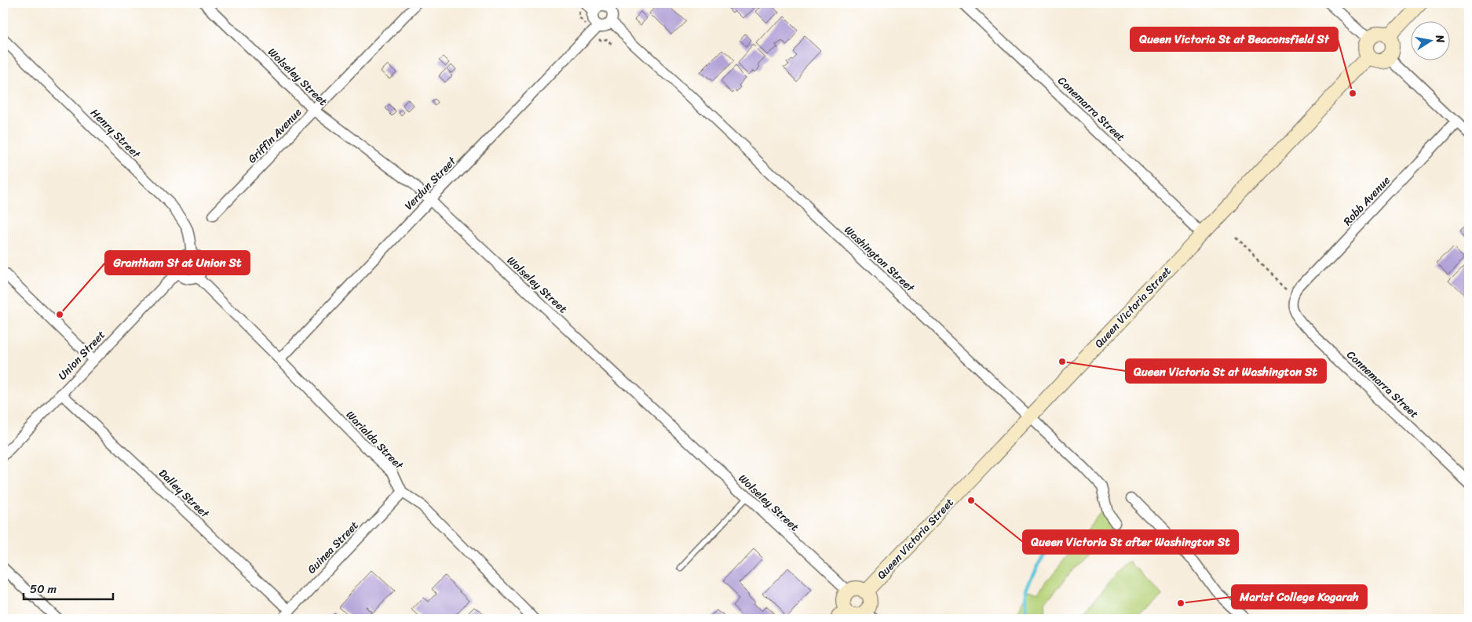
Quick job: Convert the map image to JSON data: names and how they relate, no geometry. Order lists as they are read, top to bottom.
{
  "streets": {
    "main road": ["Queen Victoria Street"],
    "street": [
      "Wolseley Street",
      "Conemarra Street",
      "Henry Street",
      "Griffin Avenue",
      "Verdun Street",
      "Robb Avenue",
      "Washington Street",
      "Union Street",
      "Connemarra Street",
      "Warialda Street",
      "Dalley Street",
      "Guinea Street"
    ]
  },
  "crossings": [
    ["Wolseley Street", "Griffin Avenue"],
    ["Wolseley Street", "Verdun Street"],
    ["Conemarra Street", "Queen Victoria Street"],
    ["Henry Street", "Union Street"],
    ["Henry Street", "Warialda Street"],
    ["Verdun Street", "Washington Street"],
    ["Verdun Street", "Warialda Street"],
    ["Robb Avenue", "Connemarra Street"],
    ["Washington Street", "Queen Victoria Street"],
    ["Union Street", "Warialda Street"],
    ["Union Street", "Dalley Street"],
    ["Warialda Street", "Guinea Street"],
    ["Dalley Street", "Guinea Street"]
  ],
  "places": [
    "Queen Victoria St at Beaconsfield St",
    "Grantham St at Union St",
    "Queen Victoria St at Washington St",
    "Queen Victoria St after Washington St",
    "Marist College Kogarah"
  ],
  "scale_bar": "50 m",
  "north": "right"
}
